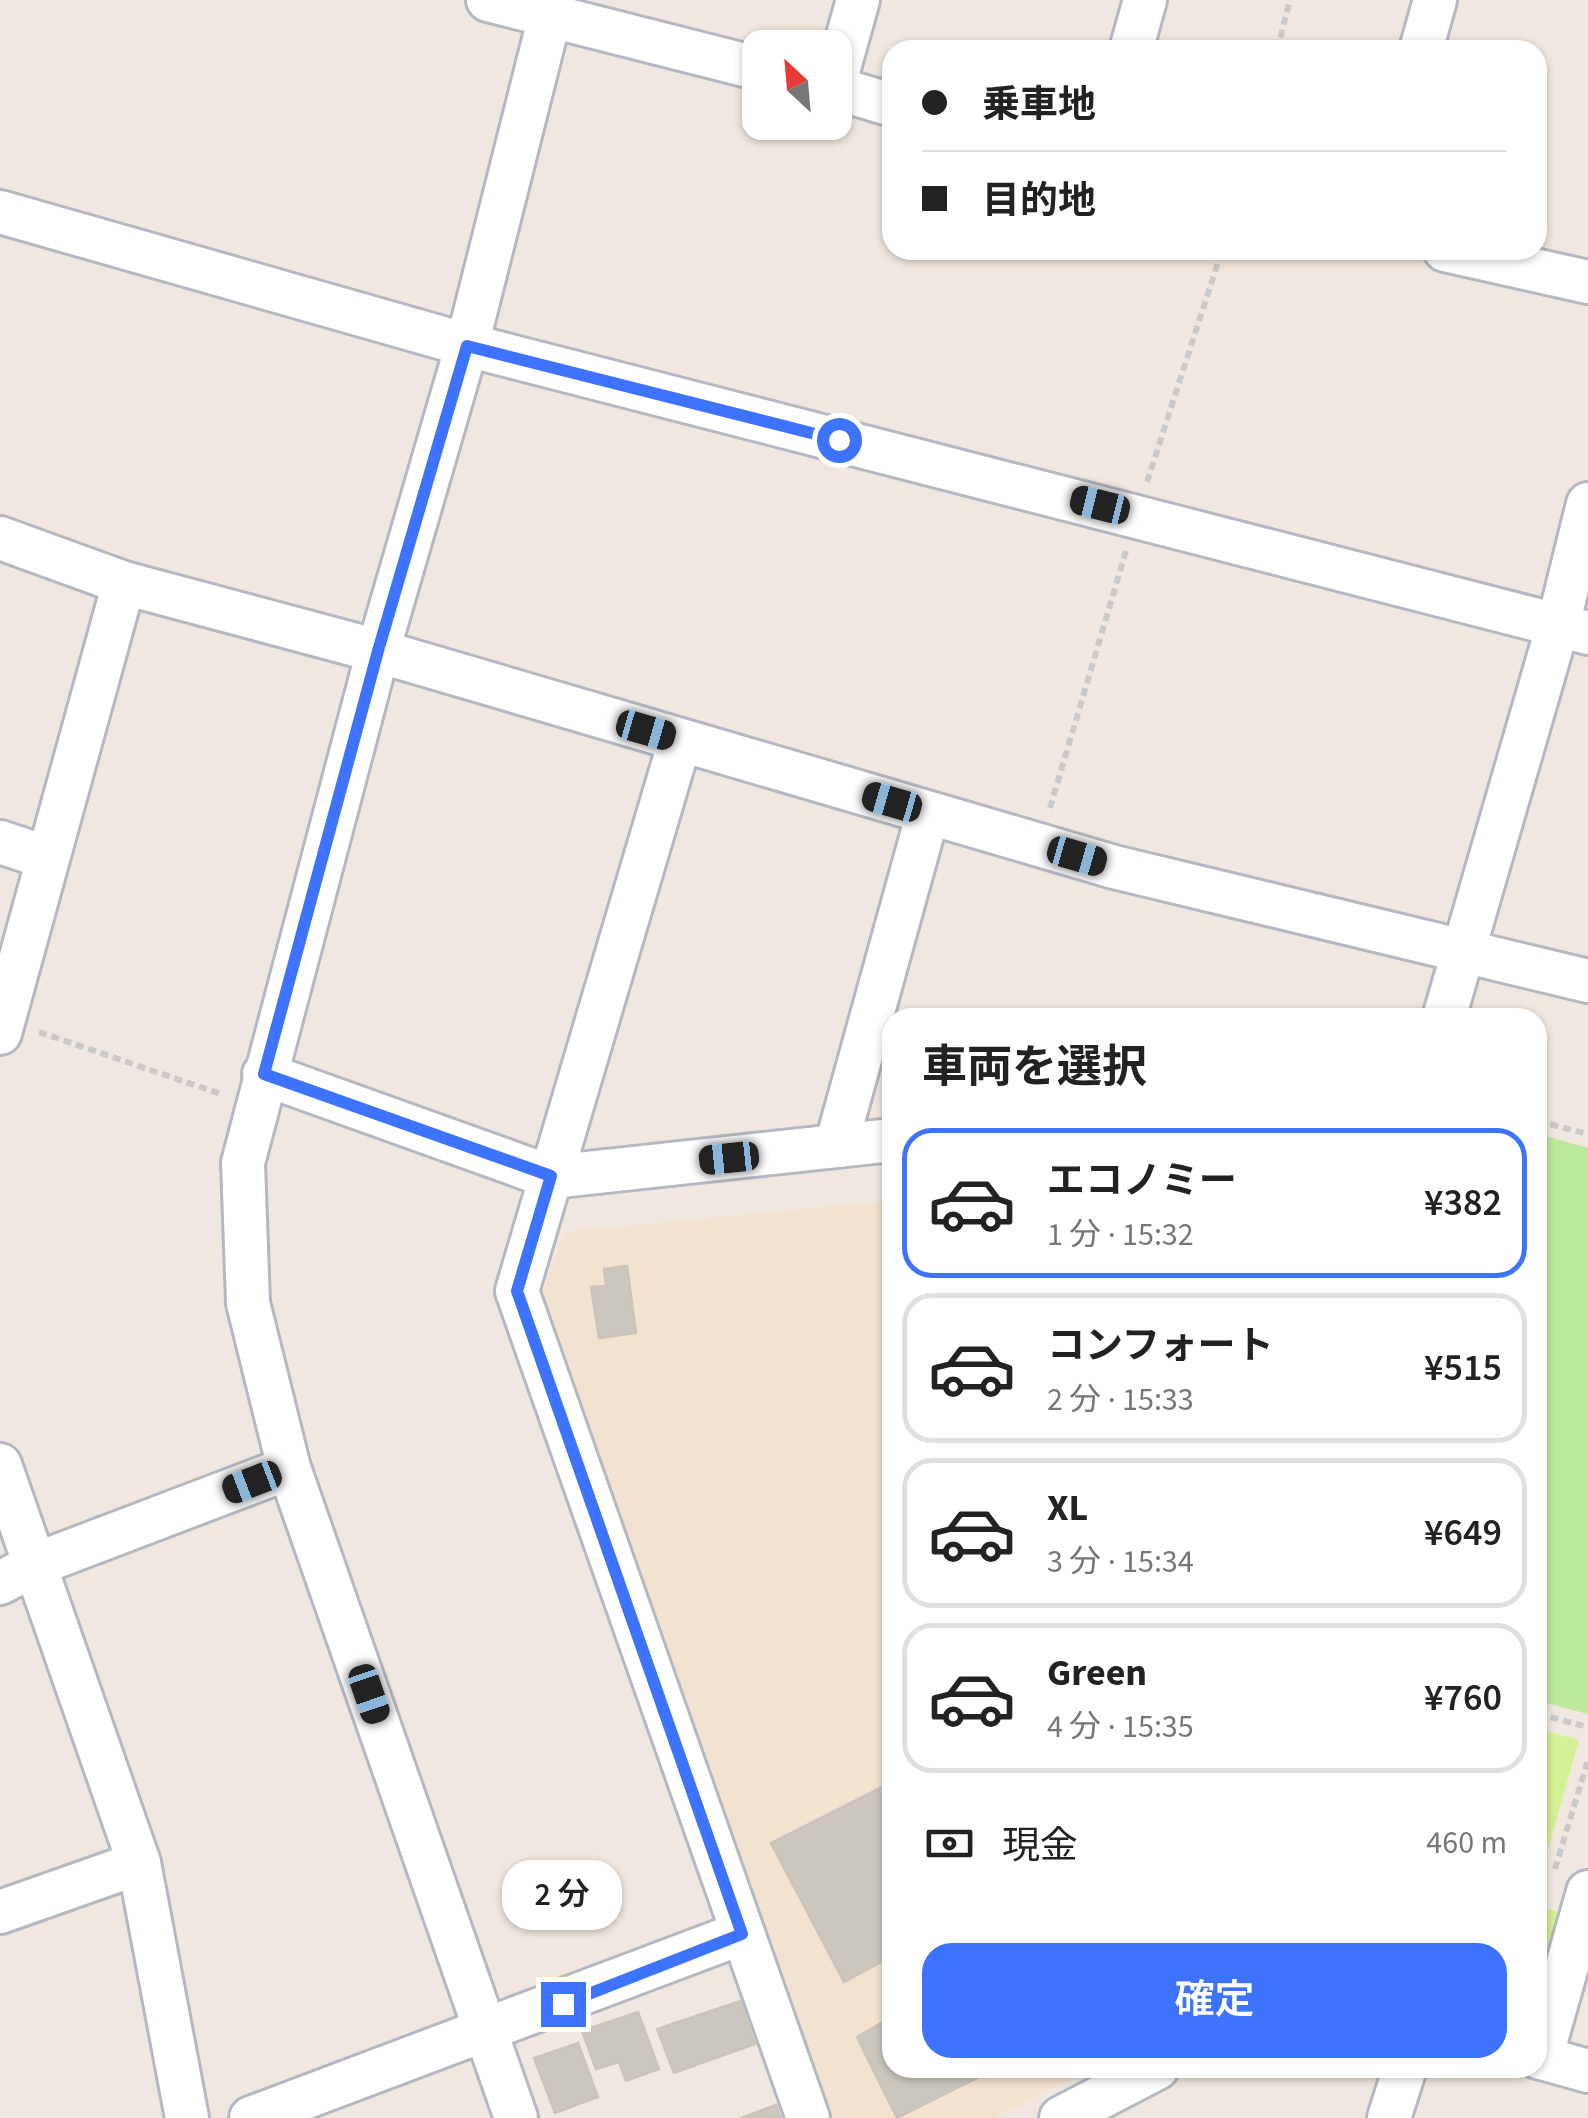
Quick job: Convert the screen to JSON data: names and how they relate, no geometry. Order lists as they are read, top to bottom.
{
  "north": "top left",
  "page": {
    "banner": ["乗車地", "目的地"],
    "heading": "車両を選択",
    "list": [
      {
        "name": "エコノミー",
        "note": "1 分 · 15:32",
        "value": "¥382"
      },
      {
        "name": "コンフォート",
        "note": "2 分 · 15:33",
        "value": "¥515"
      },
      {
        "name": "XL",
        "note": "3 分 · 15:34",
        "value": "¥649"
      },
      {
        "name": "Green",
        "note": "4 分 · 15:35",
        "value": "¥760"
      }
    ],
    "pay": ["現金", "460 m"],
    "bubble": "2 分",
    "buttons": "確定"
  }
}
